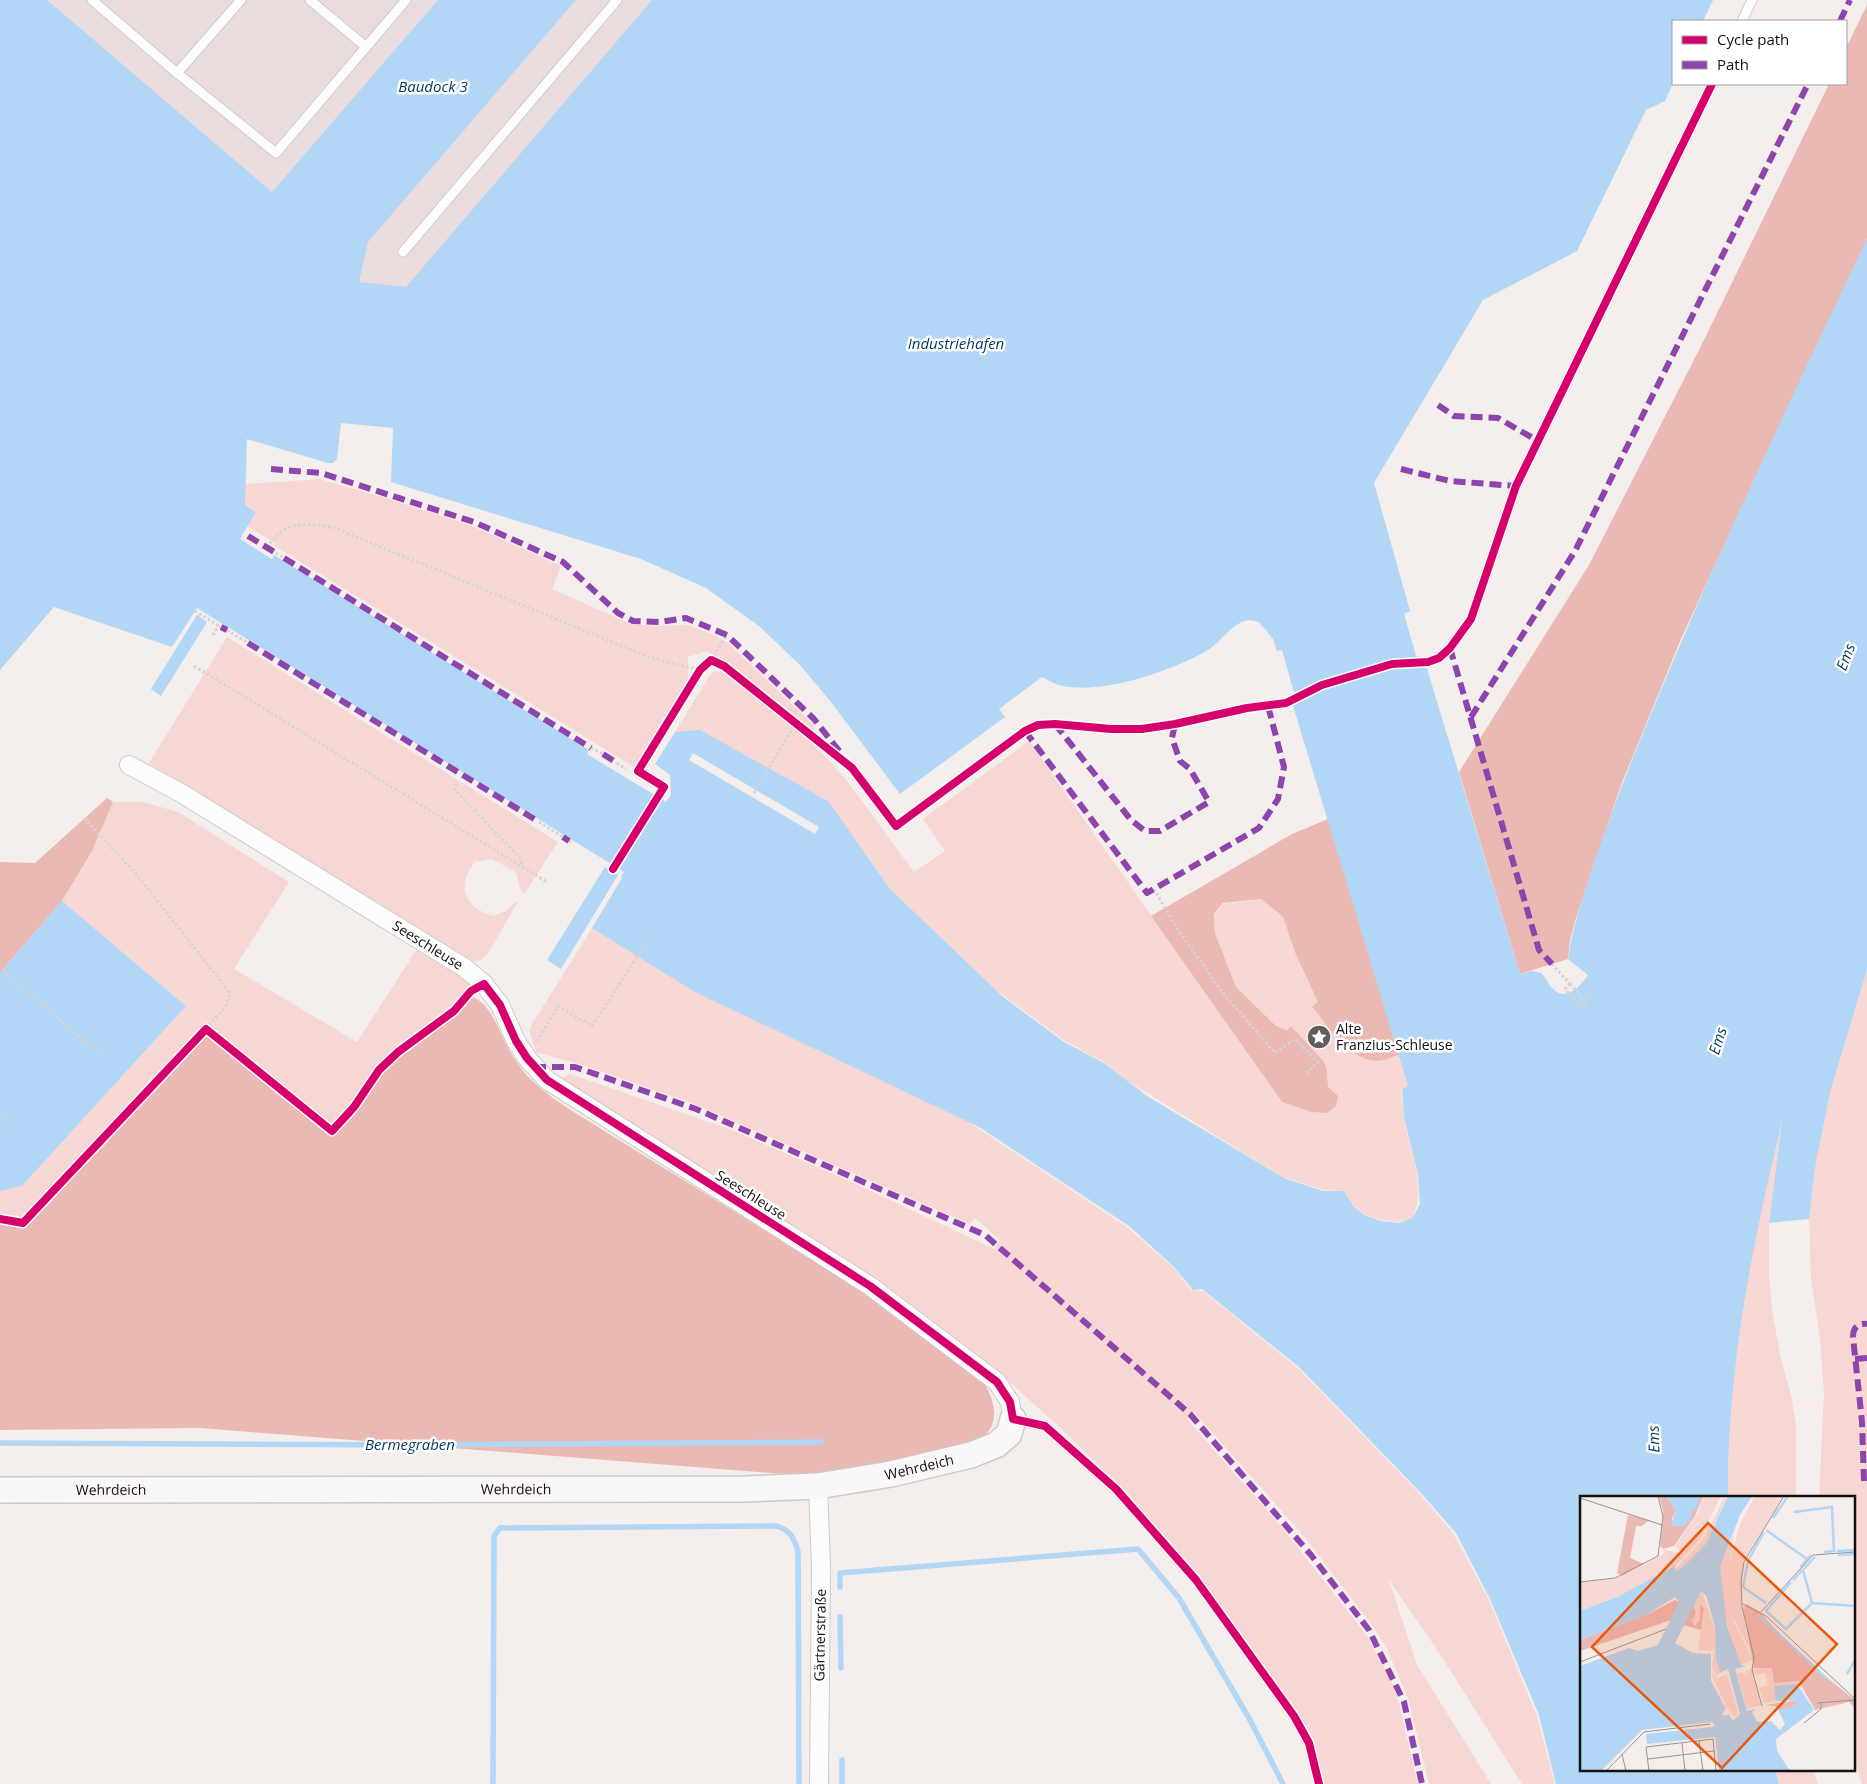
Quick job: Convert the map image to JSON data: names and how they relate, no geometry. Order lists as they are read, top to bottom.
{
  "streets": {
    "street": ["Seeschleuse", "Wehrdeich", "Gärtnerstraße"]
  },
  "crossings": [
    ["Seeschleuse", "Wehrdeich"],
    ["Wehrdeich", "Gärtnerstraße"]
  ],
  "water": [
    "Baudock 3",
    "Industriehafen",
    "Ems",
    "Bermegraben"
  ],
  "places": {
    "place": ["Alte Franzius-Schleuse"]
  },
  "legend": ["Cycle path", "Path"]
}
